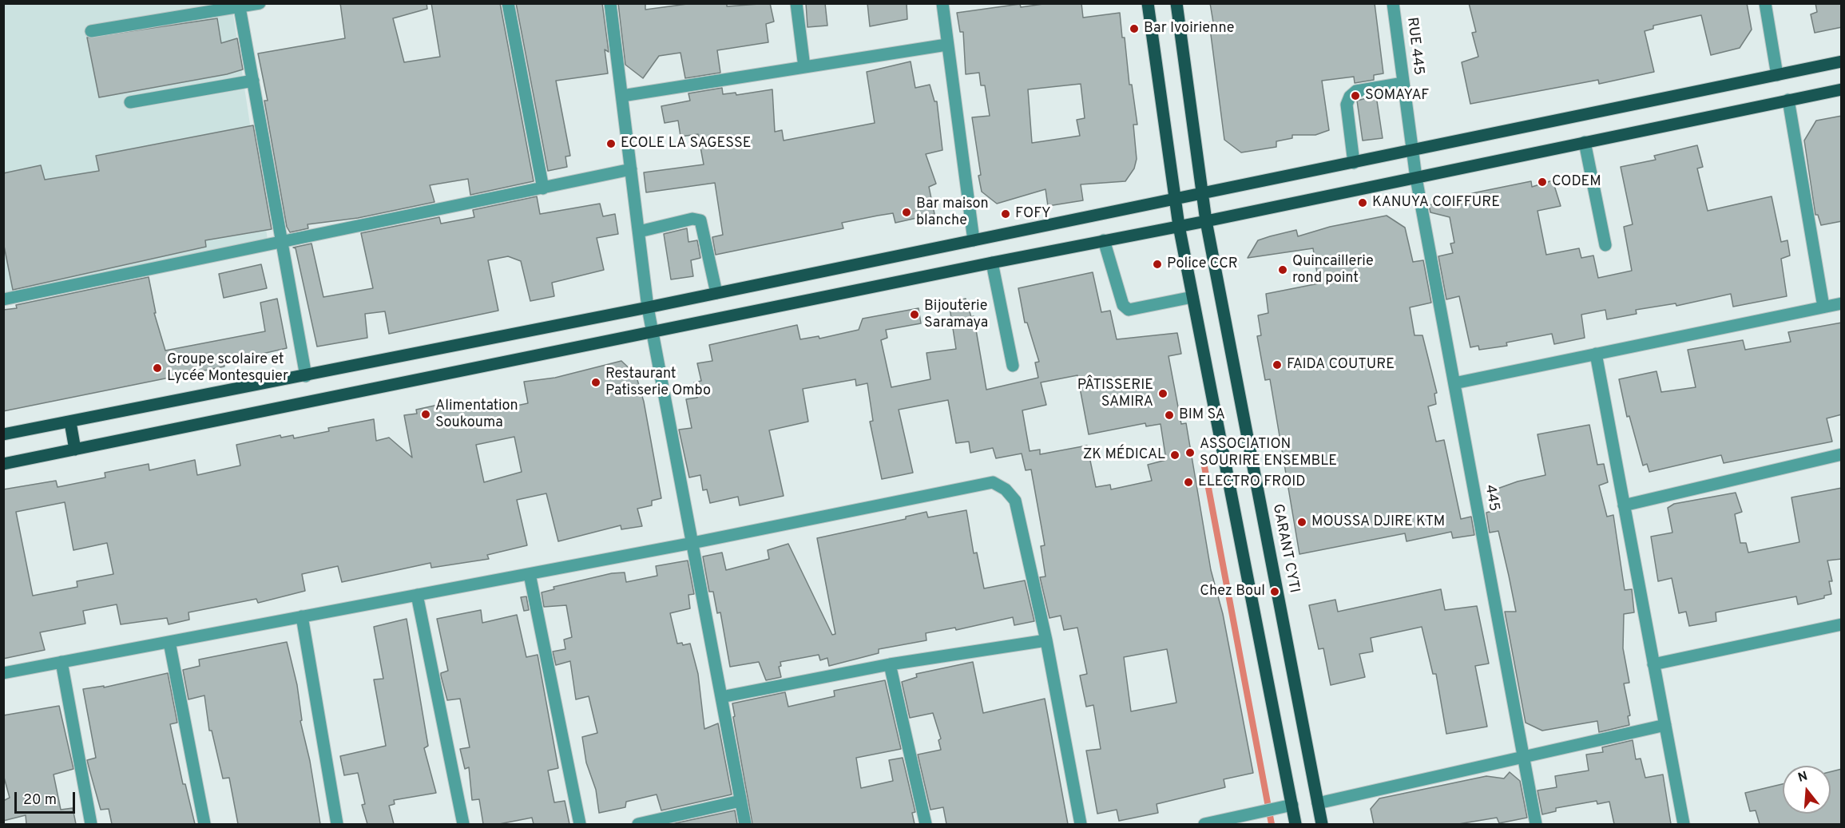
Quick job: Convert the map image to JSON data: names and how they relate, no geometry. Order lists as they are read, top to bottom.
{
  "streets": {
    "main road": ["GARANT CYTI"],
    "street": ["RUE 445", "445"]
  },
  "crossings": [
    ["RUE 445", "445"]
  ],
  "places": [
    "Bar Ivoirienne",
    "SOMAYAF",
    "ECOLE LA SAGESSE",
    "CODEM",
    "KANUYA COIFFURE",
    "Bar maison blanche",
    "FOFY",
    "Police CCR",
    "Quincaillerie rond point",
    "Bijouterie Saramaya",
    "FAIDA COUTURE",
    "Groupe scolaire et Lycée Montesquier",
    "Restaurant Patisserie Ombo",
    "PÂTISSERIE SAMIRA",
    "Alimentation Soukouma",
    "BIM SA",
    "ASSOCIATION SOURIRE ENSEMBLE",
    "ZK MÉDICAL",
    "ELECTRO FROID",
    "MOUSSA DJIRE KTM",
    "Chez Boul"
  ],
  "scale_bar": "20 m",
  "north": "top"
}
